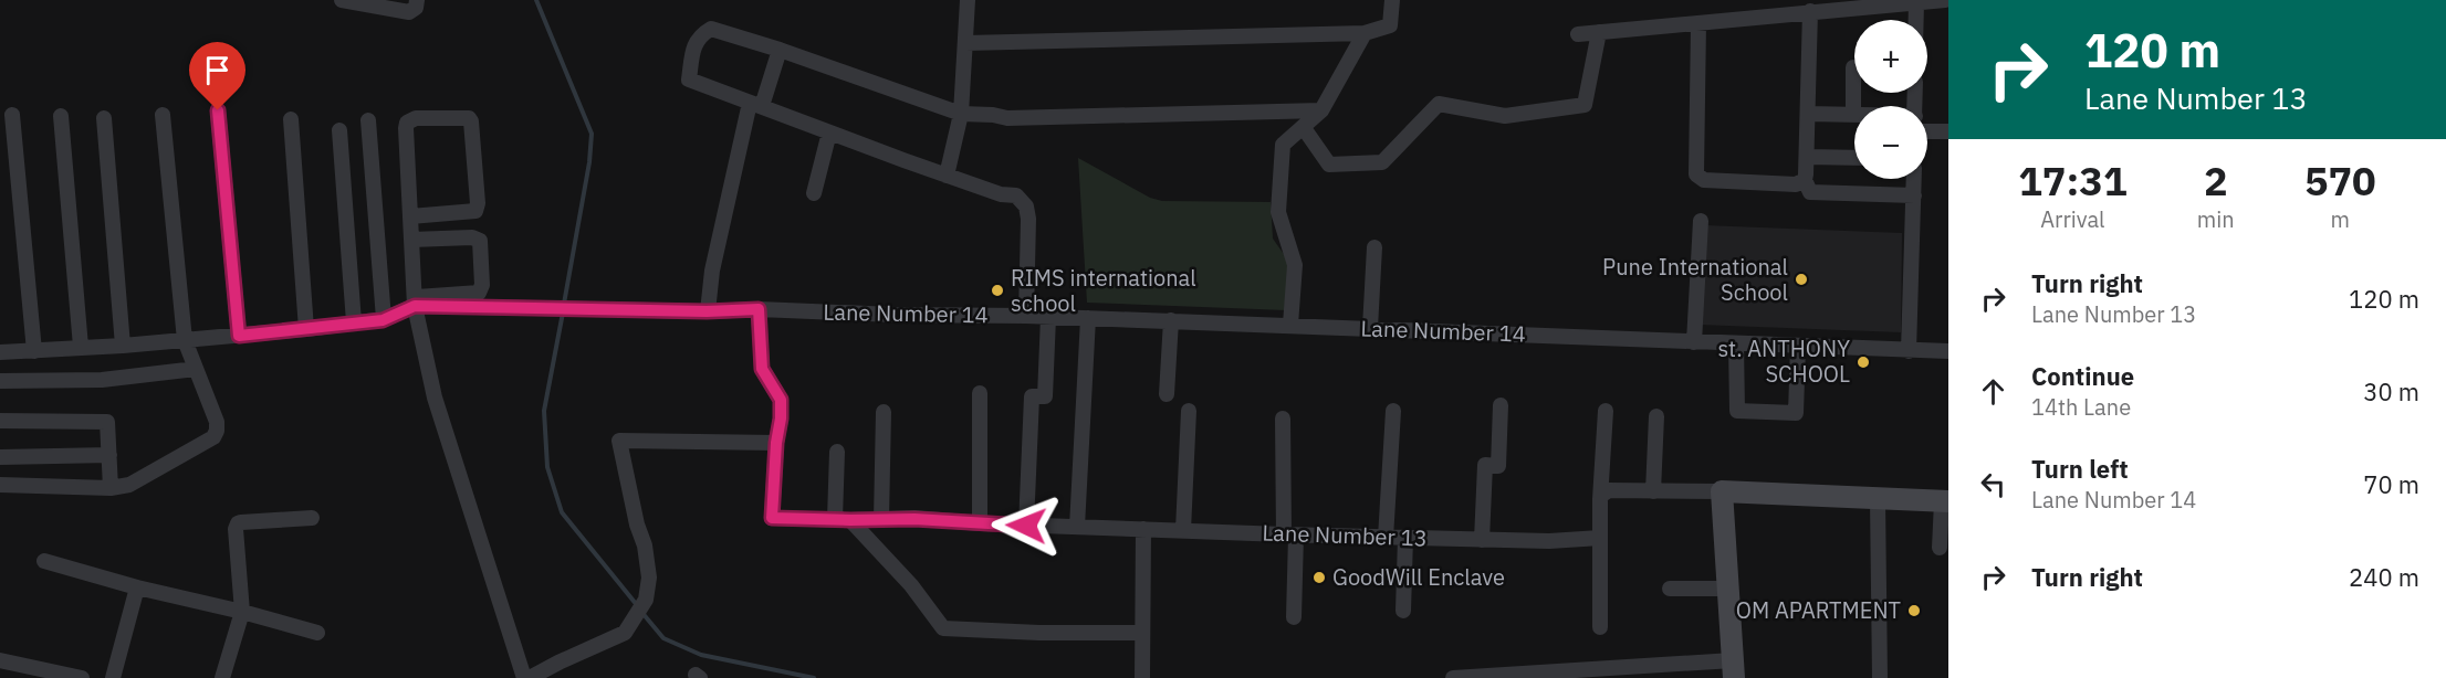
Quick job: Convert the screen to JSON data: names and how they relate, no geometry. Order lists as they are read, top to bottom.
{
  "streets": {
    "street": ["Lane Number 14", "Lane Number 13"]
  },
  "places": [
    "Pune International School",
    "RIMS international school",
    "st. ANTHONY SCHOOL",
    "GoodWill Enclave",
    "OM APARTMENT"
  ],
  "page": {
    "turn": ["120 m", "Lane Number 13"],
    "map_buttons": ["+", "−"],
    "eta": [
      "17:31",
      "Arrival",
      "2",
      "min",
      "570",
      "m"
    ],
    "list": [
      {
        "name": "Turn right",
        "note": "Lane Number 13",
        "value": "120 m"
      },
      {
        "name": "Continue",
        "note": "14th Lane",
        "value": "30 m"
      },
      {
        "name": "Turn left",
        "note": "Lane Number 14",
        "value": "70 m"
      },
      {
        "name": "Turn right",
        "value": "240 m"
      }
    ]
  }
}
